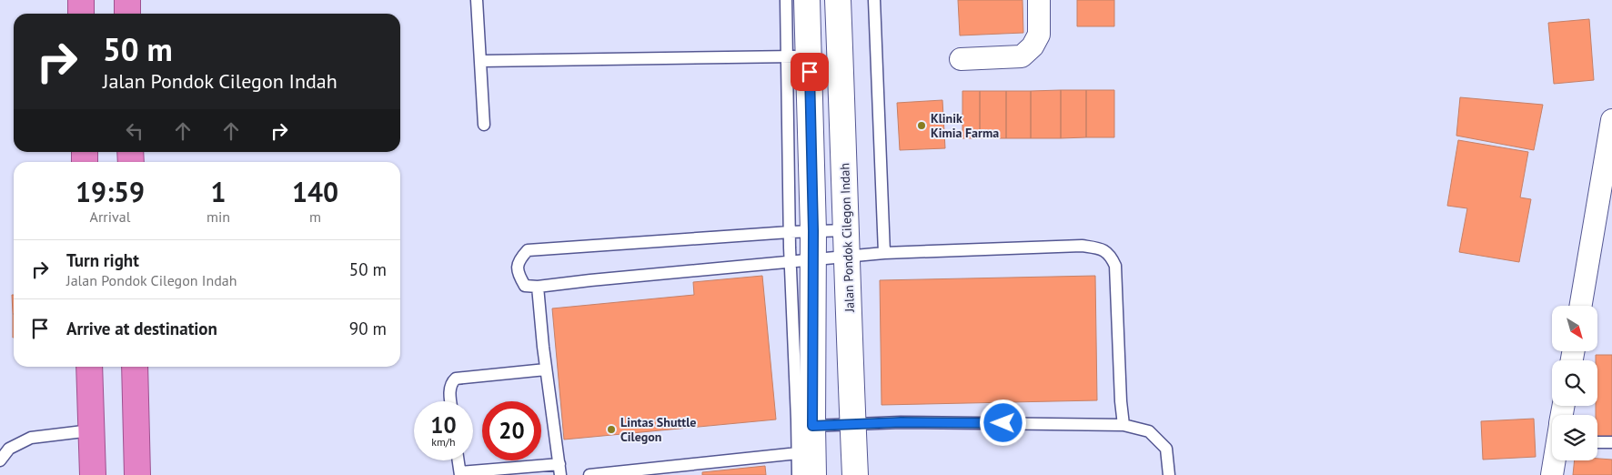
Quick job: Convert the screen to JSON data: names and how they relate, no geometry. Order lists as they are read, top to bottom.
{
  "streets": {
    "street": ["Jalan Pondok Cilegon Indah"]
  },
  "places": ["Klinik Kimia Farma", "Lintas Shuttle Cilegon"],
  "north": "bottom right",
  "page": {
    "turn": ["50 m", "Jalan Pondok Cilegon Indah"],
    "eta": [
      "19:59",
      "Arrival",
      "1",
      "min",
      "140",
      "m"
    ],
    "list": [
      {
        "name": "Turn right",
        "note": "Jalan Pondok Cilegon Indah",
        "value": "50 m"
      },
      {
        "name": "Arrive at destination",
        "value": "90 m"
      }
    ],
    "speed": "10 km/h",
    "limit": "20"
  }
}
